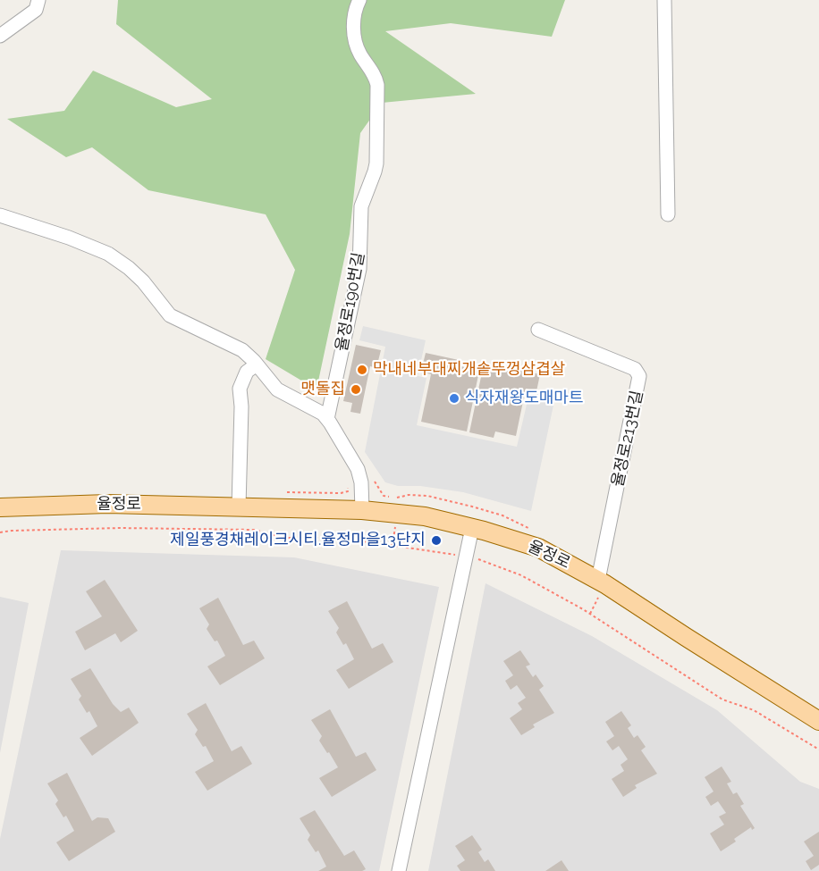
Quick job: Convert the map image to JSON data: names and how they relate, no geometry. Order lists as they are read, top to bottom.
{
  "streets": {
    "main road": ["율정로"],
    "street": ["율정로190번길", "율정로213번길"]
  },
  "crossings": [
    ["율정로213번길", "율정로"]
  ],
  "places": [
    "막내네부대찌개솥뚜껑삼겹살",
    "맷돌집",
    "식자재왕도매마트",
    "제일풍경채레이크시티.율정마을13단지"
  ]
}
